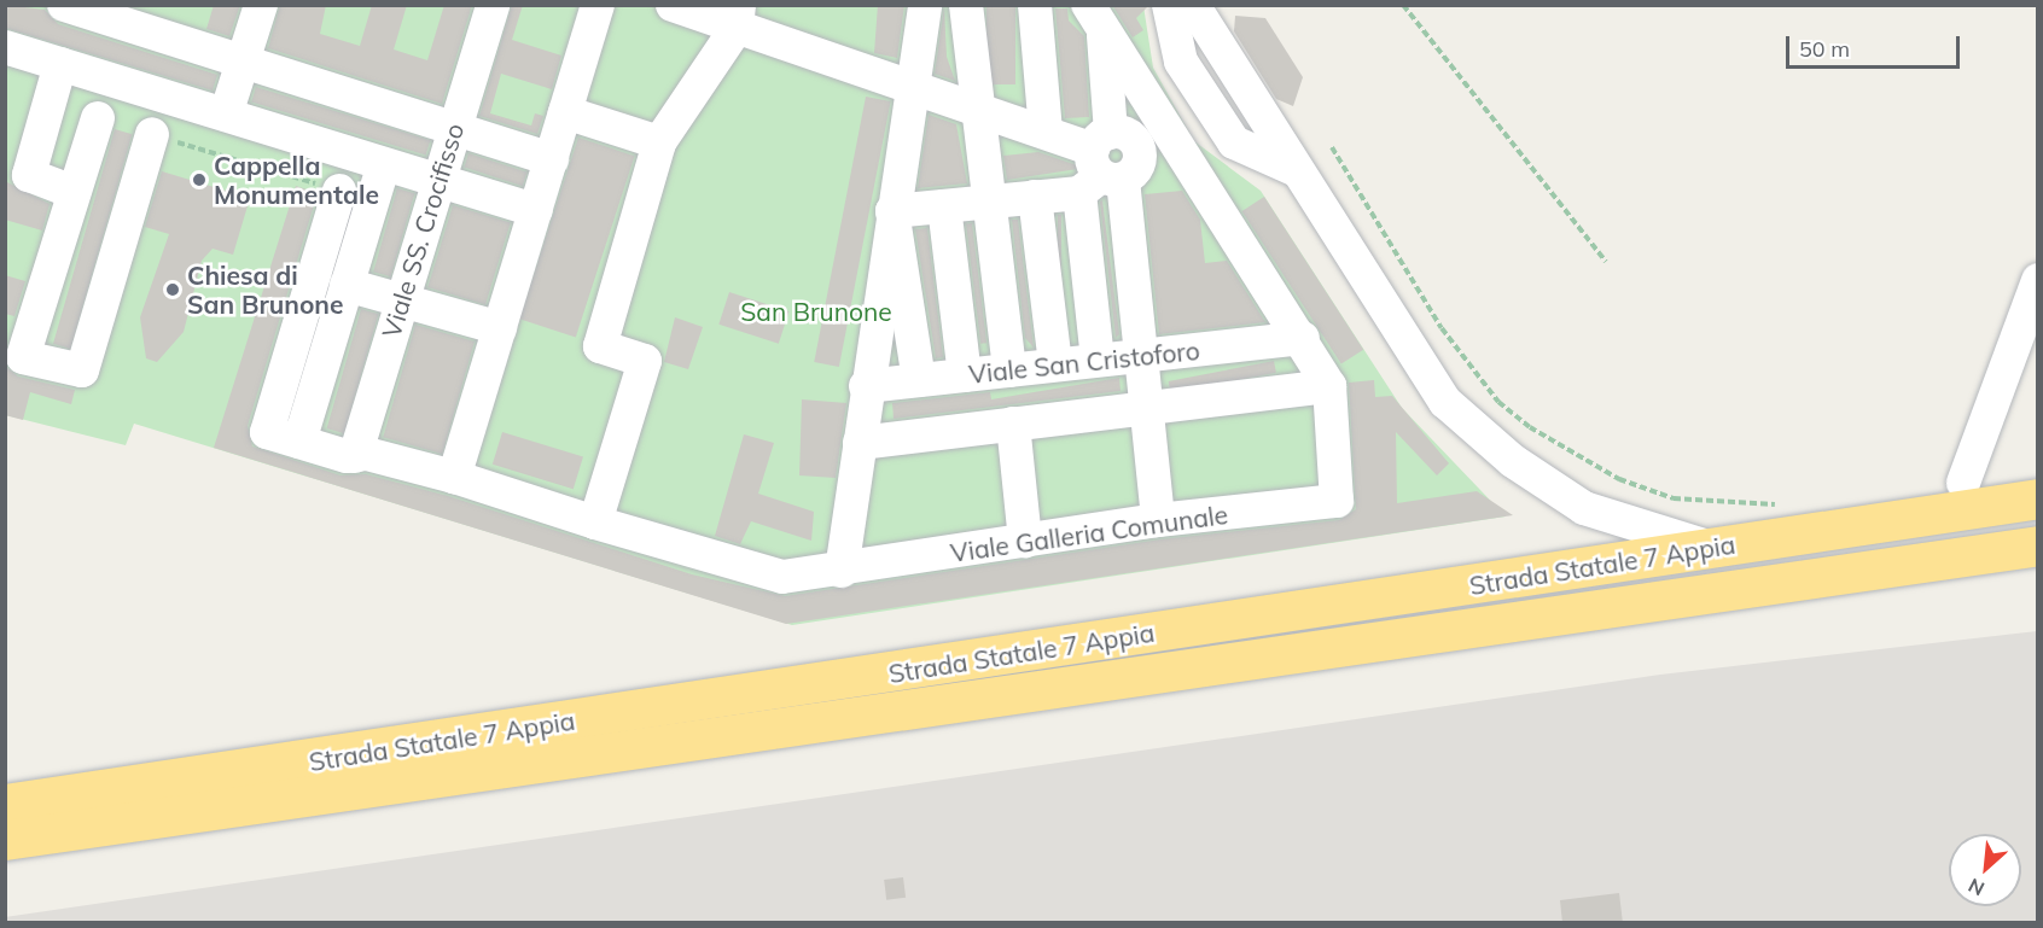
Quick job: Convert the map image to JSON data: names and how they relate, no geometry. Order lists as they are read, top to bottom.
{
  "streets": {
    "highway": ["Strada Statale 7 Appia"],
    "street": ["Viale SS. Crocifisso", "Viale San Cristoforo", "Viale Galleria Comunale"]
  },
  "crossings": [
    ["Viale SS. Crocifisso", "Viale Galleria Comunale"]
  ],
  "parks": ["San Brunone"],
  "places": ["Cappella Monumentale", "Chiesa di San Brunone"],
  "scale_bar": "50 m",
  "north": "bottom left"
}
